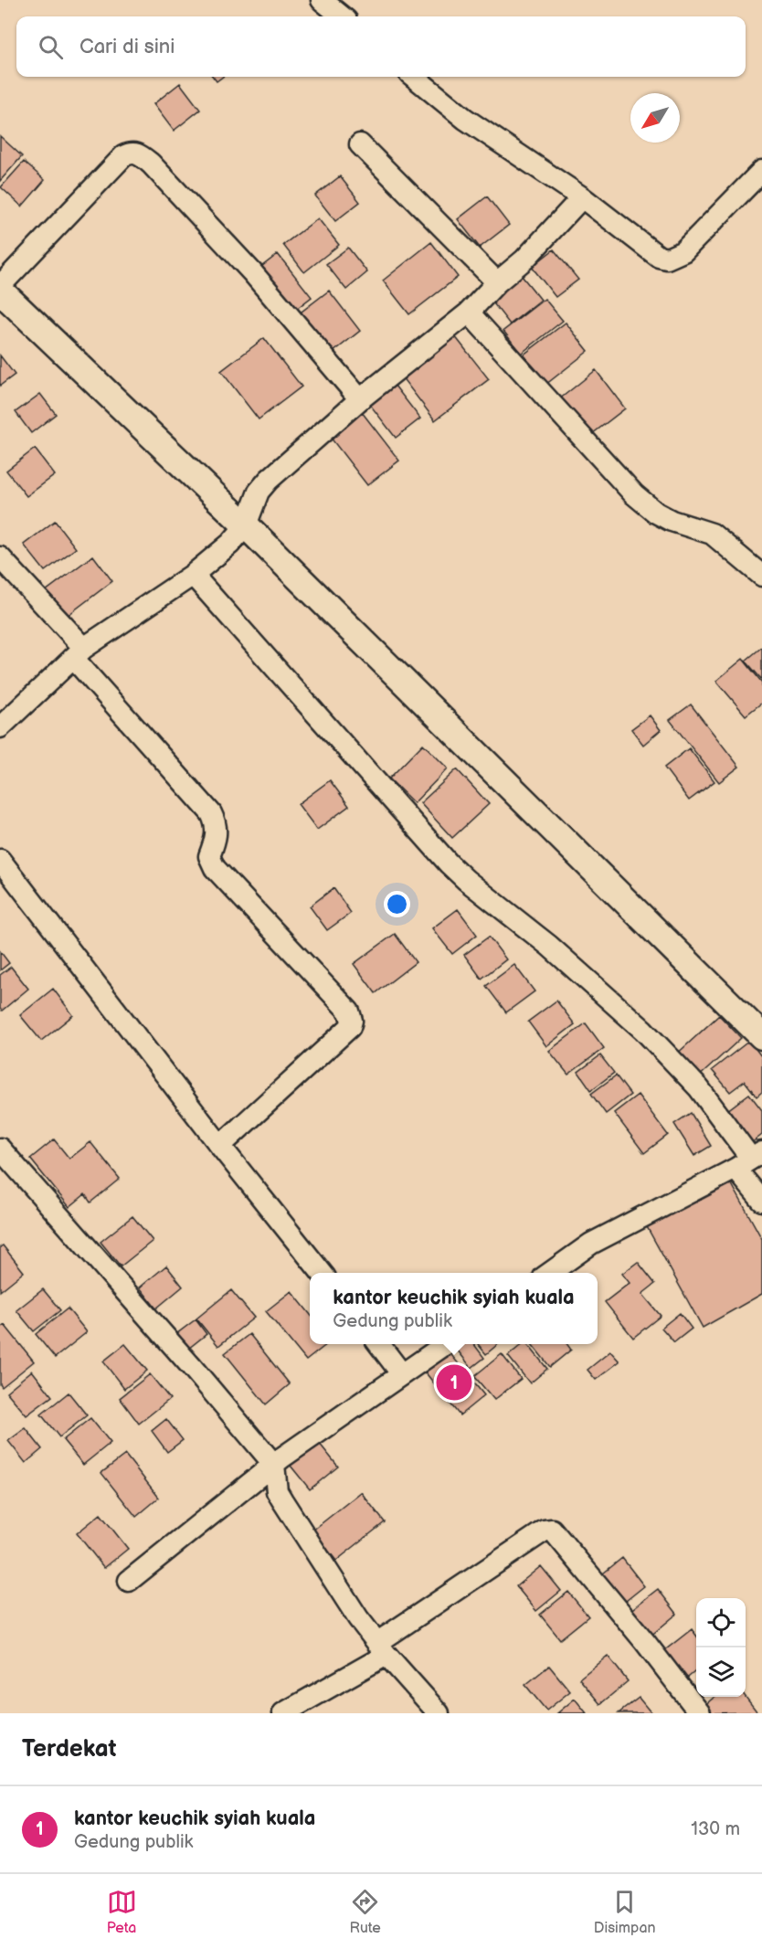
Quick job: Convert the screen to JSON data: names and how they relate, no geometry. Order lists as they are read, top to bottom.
{
  "north": "bottom left",
  "page": {
    "search": "Cari di sini",
    "popup": ["kantor keuchik syiah kuala", "Gedung publik"],
    "pins": "1",
    "heading": "Terdekat",
    "list": [
      {
        "mark": "1",
        "name": "kantor keuchik syiah kuala",
        "note": "Gedung publik",
        "value": "130 m"
      }
    ],
    "nav": ["Peta", "Rute", "Disimpan"]
  }
}
